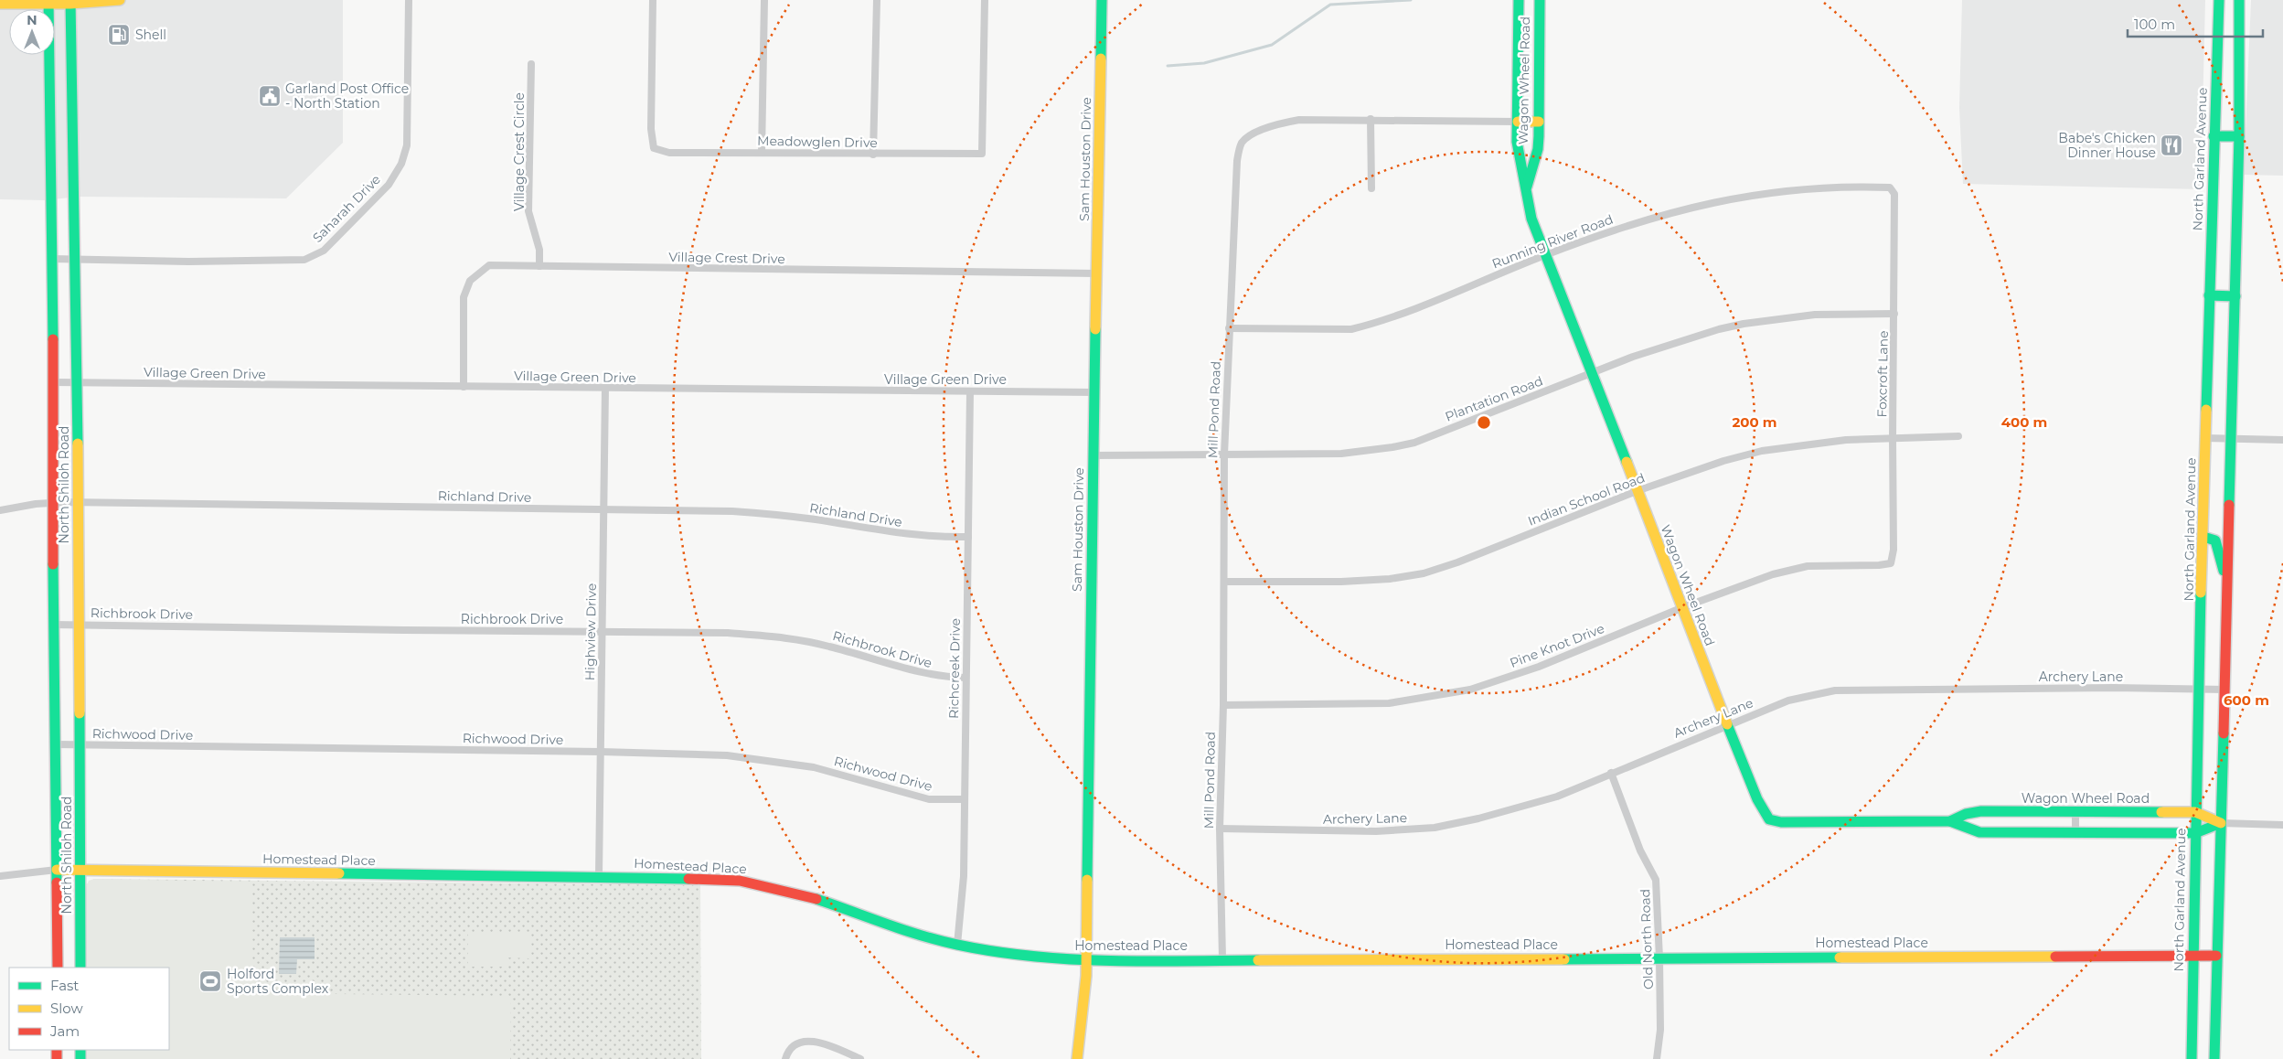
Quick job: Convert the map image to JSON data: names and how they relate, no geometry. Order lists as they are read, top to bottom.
{
  "streets": {
    "street": [
      "Wagon Wheel Road",
      "Meadowglen Drive",
      "Village Crest Circle",
      "Sam Houston Drive",
      "North Garland Avenue",
      "Saharah Drive",
      "Running River Road",
      "Village Crest Drive",
      "Village Green Drive",
      "Foxcroft Lane",
      "Plantation Road",
      "Mill Pond Road",
      "North Shiloh Road",
      "Richland Drive",
      "Indian School Road",
      "Richbrook Drive",
      "Highview Drive",
      "Pine Knot Drive",
      "Richcreek Drive",
      "Archery Lane",
      "Richwood Drive",
      "Homestead Place",
      "Old North Road"
    ]
  },
  "crossings": [
    ["Wagon Wheel Road", "North Garland Avenue"],
    ["Wagon Wheel Road", "Running River Road"],
    ["Wagon Wheel Road", "Plantation Road"],
    ["Wagon Wheel Road", "Mill Pond Road"],
    ["Wagon Wheel Road", "Indian School Road"],
    ["Wagon Wheel Road", "Pine Knot Drive"],
    ["Wagon Wheel Road", "Archery Lane"],
    ["Village Crest Circle", "Village Crest Drive"],
    ["Sam Houston Drive", "Village Crest Drive"],
    ["Sam Houston Drive", "Village Green Drive"],
    ["Sam Houston Drive", "Plantation Road"],
    ["Sam Houston Drive", "Homestead Place"],
    ["North Garland Avenue", "Archery Lane"],
    ["North Garland Avenue", "Homestead Place"],
    ["Saharah Drive", "North Shiloh Road"],
    ["Running River Road", "Foxcroft Lane"],
    ["Running River Road", "Mill Pond Road"],
    ["Village Crest Drive", "Village Green Drive"],
    ["Village Green Drive", "North Shiloh Road"],
    ["Village Green Drive", "Highview Drive"],
    ["Village Green Drive", "Richcreek Drive"],
    ["Foxcroft Lane", "Plantation Road"],
    ["Foxcroft Lane", "Indian School Road"],
    ["Foxcroft Lane", "Pine Knot Drive"],
    ["Plantation Road", "Mill Pond Road"],
    ["Mill Pond Road", "Indian School Road"],
    ["Mill Pond Road", "Pine Knot Drive"],
    ["Mill Pond Road", "Archery Lane"],
    ["Mill Pond Road", "Homestead Place"],
    ["North Shiloh Road", "Richland Drive"],
    ["North Shiloh Road", "Richbrook Drive"],
    ["North Shiloh Road", "Richwood Drive"],
    ["North Shiloh Road", "Homestead Place"],
    ["Richland Drive", "Highview Drive"],
    ["Richland Drive", "Richcreek Drive"],
    ["Richbrook Drive", "Highview Drive"],
    ["Richbrook Drive", "Richcreek Drive"],
    ["Highview Drive", "Richwood Drive"],
    ["Highview Drive", "Homestead Place"],
    ["Richcreek Drive", "Richwood Drive"],
    ["Richcreek Drive", "Homestead Place"],
    ["Archery Lane", "Old North Road"],
    ["Homestead Place", "Old North Road"]
  ],
  "places": {
    "fuel station": ["Shell"],
    "public building": ["Garland Post Office - North Station"],
    "restaurant": ["Babe's Chicken Dinner House"],
    "sports": ["Holford Sports Complex"]
  },
  "legend": ["Fast", "Slow", "Jam"],
  "scale_bar": "100 m",
  "north": "top",
  "rings": ["200 m", "400 m", "600 m"]
}
